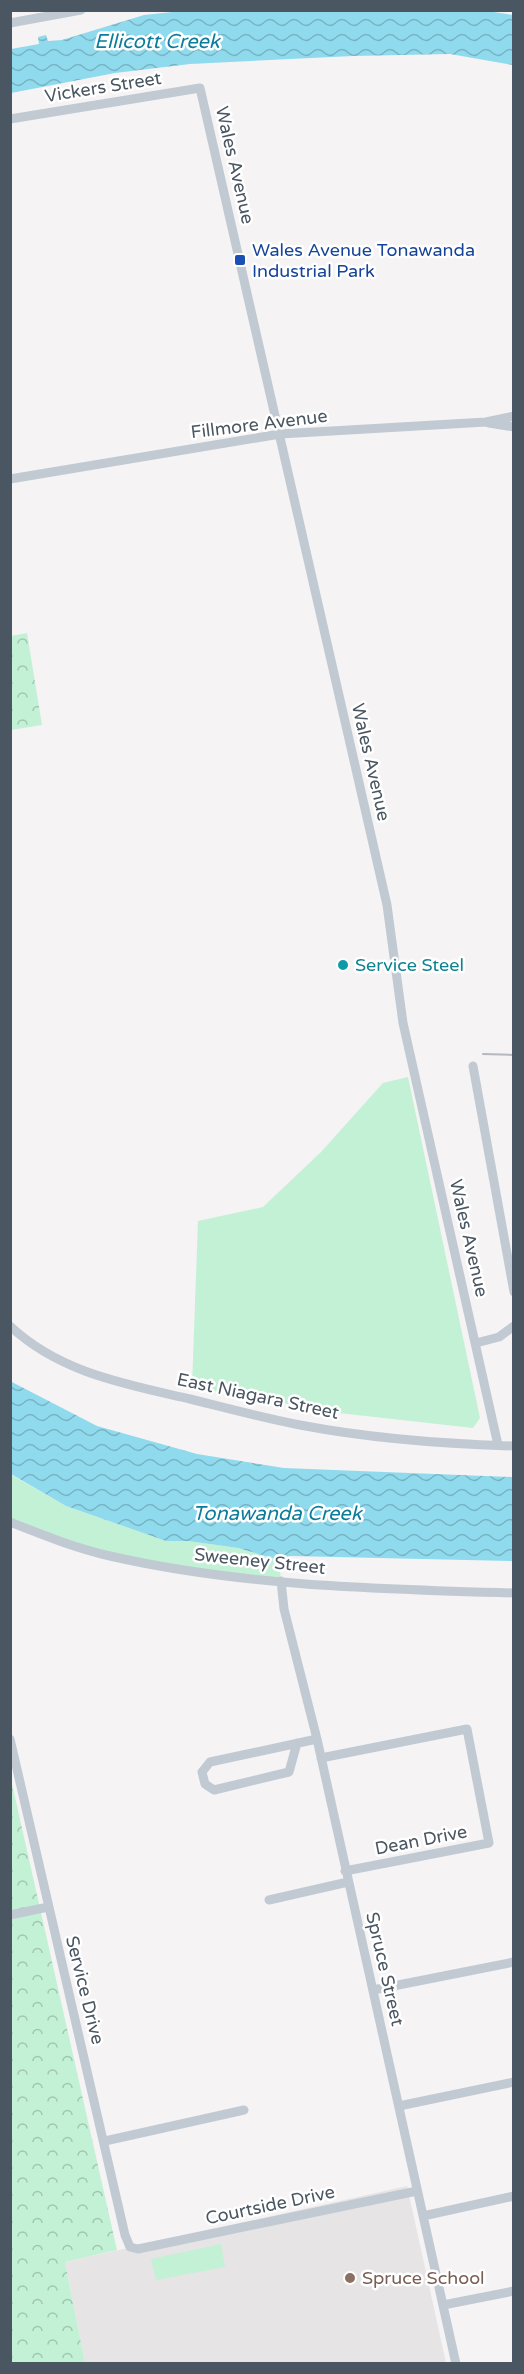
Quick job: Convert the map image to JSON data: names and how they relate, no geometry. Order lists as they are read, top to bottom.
{
  "streets": {
    "street": [
      "Vickers Street",
      "Wales Avenue",
      "Fillmore Avenue",
      "East Niagara Street",
      "Sweeney Street",
      "Dean Drive",
      "Spruce Street",
      "Service Drive",
      "Courtside Drive"
    ]
  },
  "crossings": [
    ["Vickers Street", "Wales Avenue"],
    ["Wales Avenue", "Fillmore Avenue"],
    ["Wales Avenue", "East Niagara Street"],
    ["Sweeney Street", "Spruce Street"],
    ["Dean Drive", "Spruce Street"],
    ["Spruce Street", "Courtside Drive"],
    ["Service Drive", "Courtside Drive"]
  ],
  "water": ["Ellicott Creek", "Tonawanda Creek"],
  "places": {
    "transit": ["Wales Avenue Tonawanda Industrial Park"],
    "other": ["Service Steel", "Spruce School"]
  }
}
